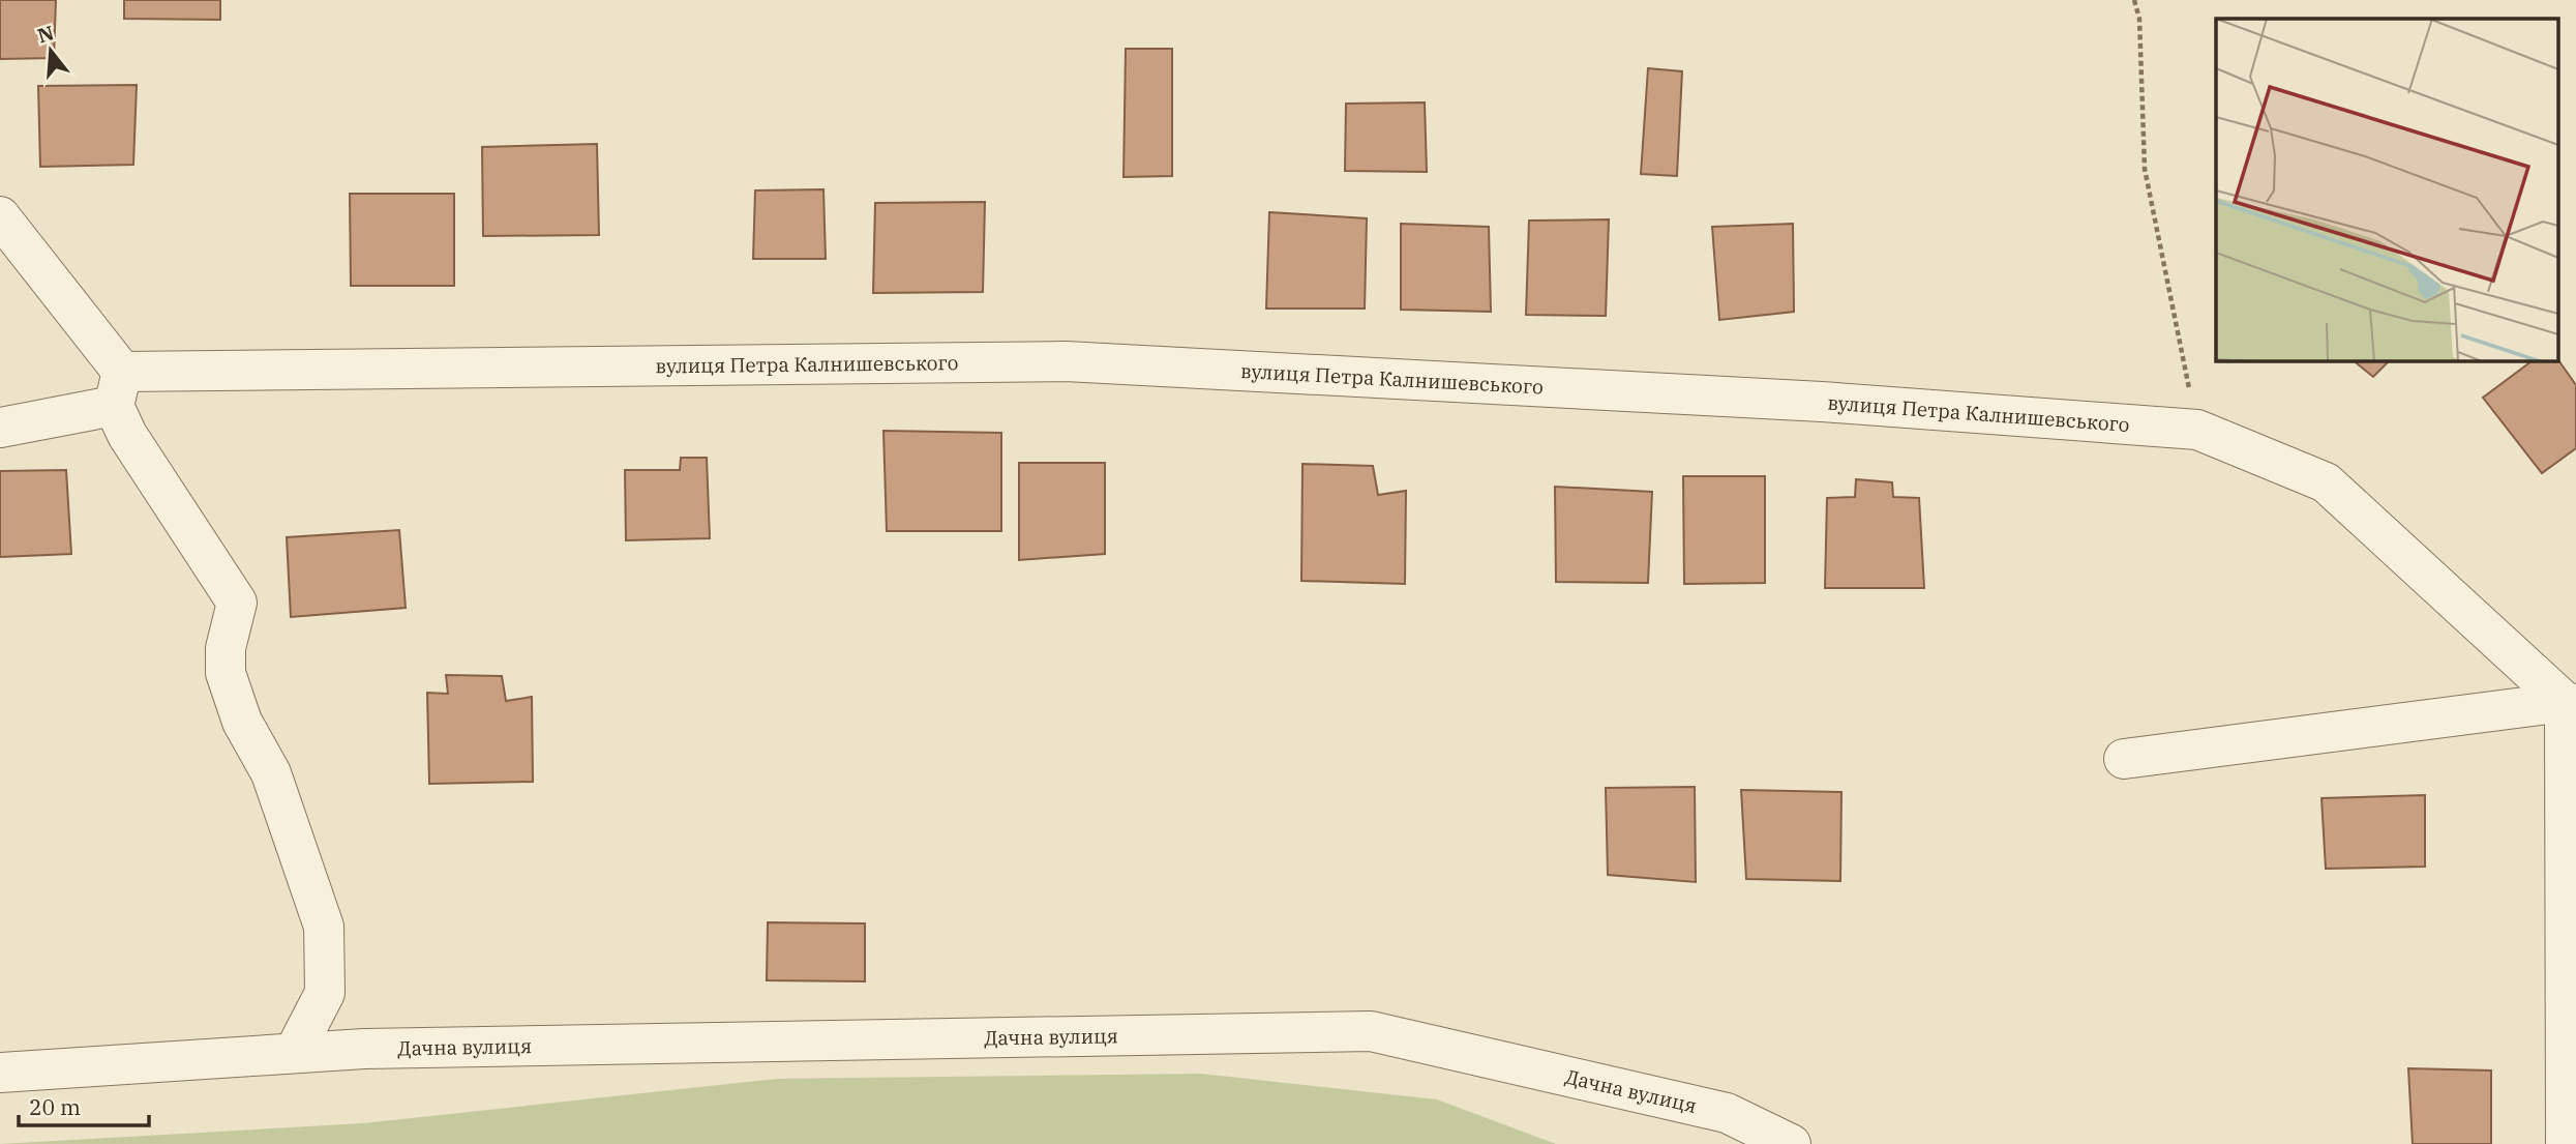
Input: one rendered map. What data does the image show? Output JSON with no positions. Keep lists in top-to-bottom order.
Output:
{
  "streets": {
    "street": ["вулиця Петра Калнишевського", "Дачна вулиця"]
  },
  "scale_bar": "20 m",
  "north": "top"
}
